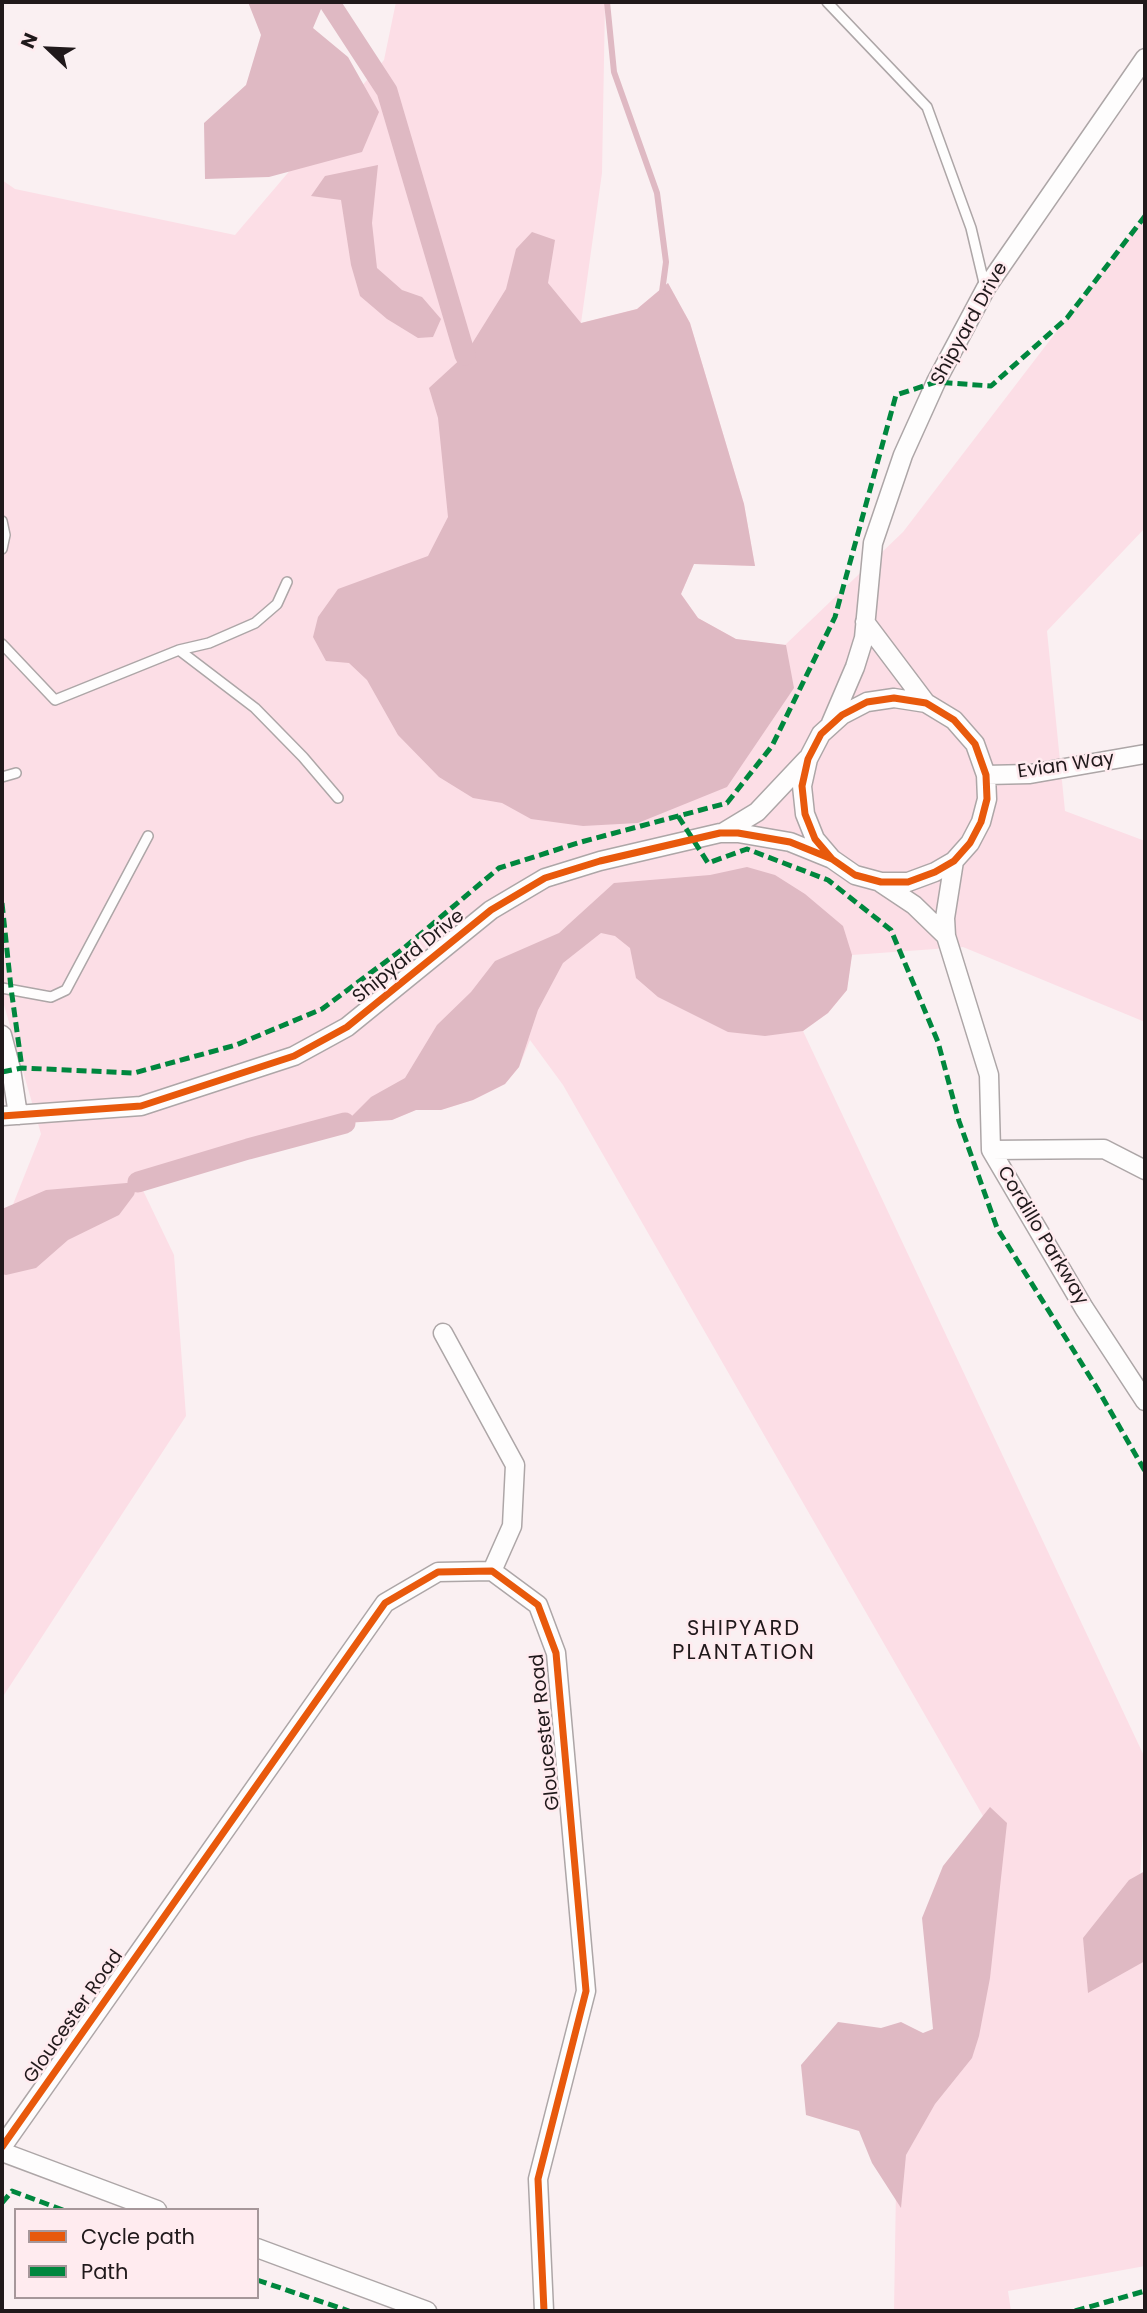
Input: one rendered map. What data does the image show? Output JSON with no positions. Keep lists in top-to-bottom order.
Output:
{
  "streets": {
    "street": [
      "Shipyard Drive",
      "Evian Way",
      "Cordillo Parkway",
      "Gloucester Road"
    ]
  },
  "crossings": [
    ["Shipyard Drive", "Evian Way"],
    ["Shipyard Drive", "Cordillo Parkway"],
    ["Evian Way", "Cordillo Parkway"]
  ],
  "districts": ["SHIPYARD PLANTATION"],
  "legend": ["Cycle path", "Path"],
  "north": "top left"
}
